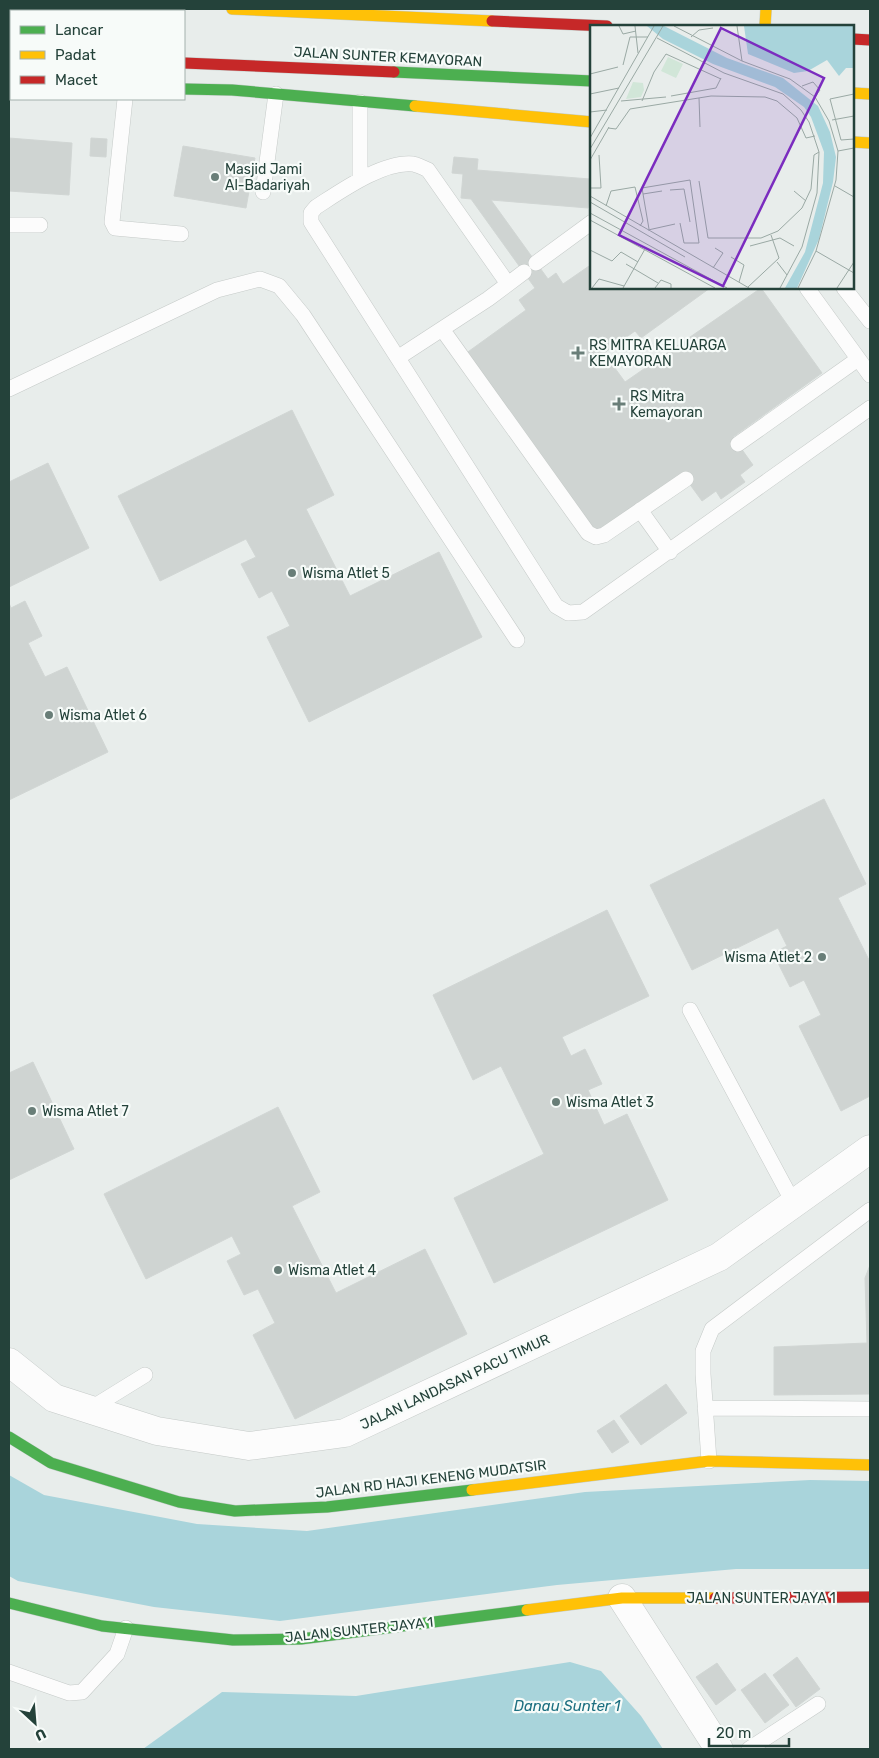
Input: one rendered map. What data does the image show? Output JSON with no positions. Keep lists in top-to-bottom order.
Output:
{
  "streets": {
    "street": [
      "JALAN SUNTER KEMAYORAN",
      "JALAN LANDASAN PACU TIMUR",
      "JALAN RD HAJI KENENG MUDATSIR",
      "JALAN SUNTER JAYA 1"
    ]
  },
  "water": ["Danau Sunter 1"],
  "places": {
    "other": [
      "Masjid Jami Al-Badariyah",
      "Wisma Atlet 5",
      "Wisma Atlet 6",
      "Wisma Atlet 2",
      "Wisma Atlet 3",
      "Wisma Atlet 7",
      "Wisma Atlet 4"
    ],
    "health": ["RS MITRA KELUARGA KEMAYORAN", "RS Mitra Kemayoran"]
  },
  "legend": ["Lancar", "Padat", "Macet"],
  "scale_bar": "20 m",
  "north": "bottom right"
}
